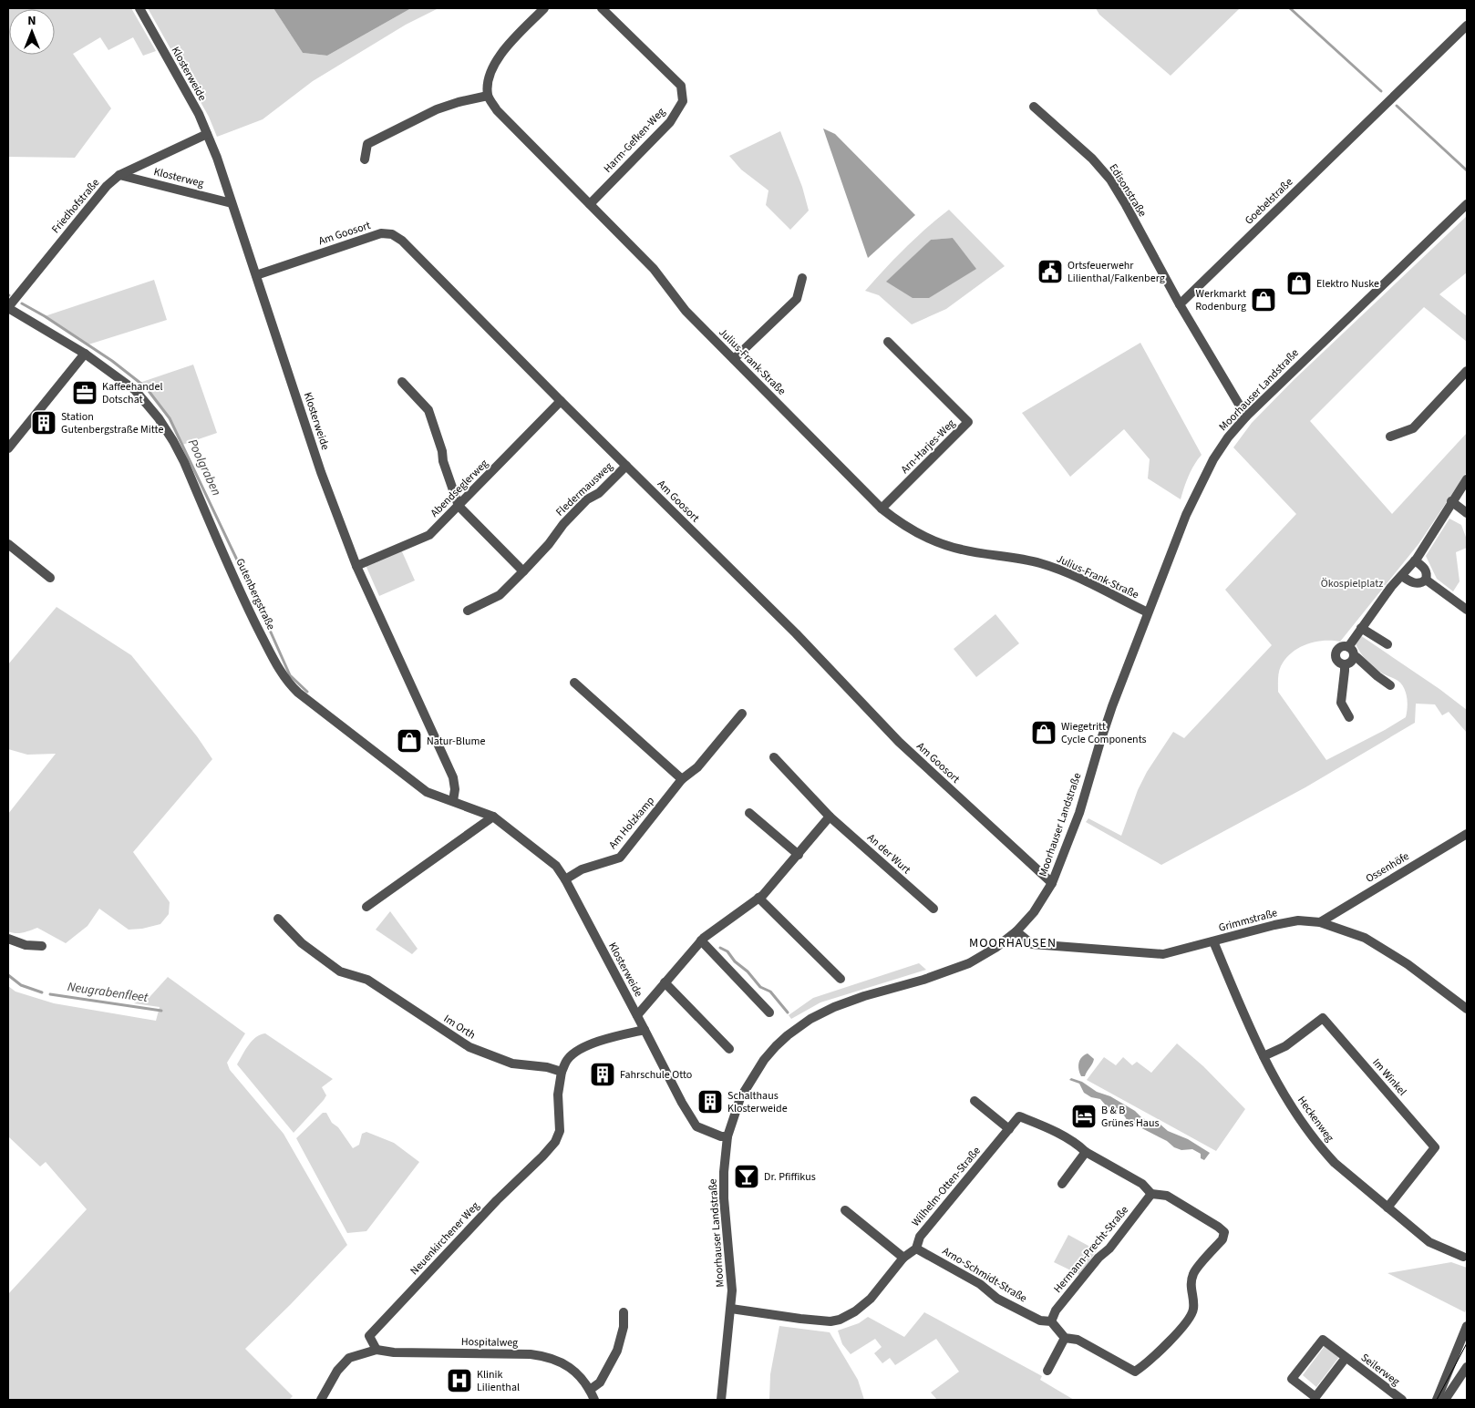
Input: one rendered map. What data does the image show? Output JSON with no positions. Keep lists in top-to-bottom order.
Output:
{
  "streets": {
    "street": [
      "Klosterweide",
      "Harm-Gefken-Weg",
      "Klosterweg",
      "Edisonstraße",
      "Goebelstraße",
      "Friedhofstraße",
      "Am Goosort",
      "Julius-Frank-Straße",
      "Moorhauser Landstraße",
      "Arn-Harjes-Weg",
      "Abendseglerweg",
      "Fledermausweg",
      "Gutenbergstraße",
      "Am Holzkamp",
      "An der Wurt",
      "Ossenhöfe",
      "Grimmstraße",
      "Im Orth",
      "Im Winkel",
      "Heckenweg",
      "Wilhelm-Otten-Straße",
      "Neuenkirchener Weg",
      "Hermann-Precht-Straße",
      "Arno-Schmidt-Straße",
      "Hospitalweg",
      "Seilerweg"
    ]
  },
  "crossings": [
    ["Klosterweide", "Klosterweg"],
    ["Klosterweide", "Friedhofstraße"],
    ["Klosterweide", "Am Goosort"],
    ["Klosterweide", "Moorhauser Landstraße"],
    ["Klosterweide", "Abendseglerweg"],
    ["Klosterweide", "Gutenbergstraße"],
    ["Klosterweide", "Am Holzkamp"],
    ["Harm-Gefken-Weg", "Julius-Frank-Straße"],
    ["Klosterweg", "Friedhofstraße"],
    ["Edisonstraße", "Goebelstraße"],
    ["Friedhofstraße", "Gutenbergstraße"],
    ["Am Goosort", "Moorhauser Landstraße"],
    ["Am Goosort", "Abendseglerweg"],
    ["Am Goosort", "Fledermausweg"],
    ["Julius-Frank-Straße", "Moorhauser Landstraße"],
    ["Julius-Frank-Straße", "Arn-Harjes-Weg"],
    ["Moorhauser Landstraße", "Grimmstraße"],
    ["Moorhauser Landstraße", "Wilhelm-Otten-Straße"],
    ["Ossenhöfe", "Grimmstraße"],
    ["Grimmstraße", "Heckenweg"],
    ["Im Orth", "Neuenkirchener Weg"],
    ["Im Winkel", "Heckenweg"],
    ["Wilhelm-Otten-Straße", "Hermann-Precht-Straße"],
    ["Wilhelm-Otten-Straße", "Arno-Schmidt-Straße"],
    ["Neuenkirchener Weg", "Hospitalweg"],
    ["Hermann-Precht-Straße", "Arno-Schmidt-Straße"]
  ],
  "districts": ["MOORHAUSEN"],
  "water": ["Poolgraben", "Neugrabenfleet"],
  "parks": ["Ökospielplatz"],
  "places": {
    "public building": ["Ortsfeuerwehr Lilienthal/Falkenberg"],
    "shop": [
      "Elektro Nuske",
      "Werkmarkt Rodenburg",
      "Wiegetritt Cycle Components",
      "Natur-Blume"
    ],
    "office": ["Kaffeehandel Dotschat"],
    "building": ["Station Gutenbergstraße Mitte", "Fahrschule Otto", "Schalthaus Klosterweide"],
    "hotel": ["B & B Grünes Haus"],
    "bar": ["Dr. Pfiffikus"],
    "hospital": ["Klinik Lilienthal"]
  },
  "north": "top"
}
